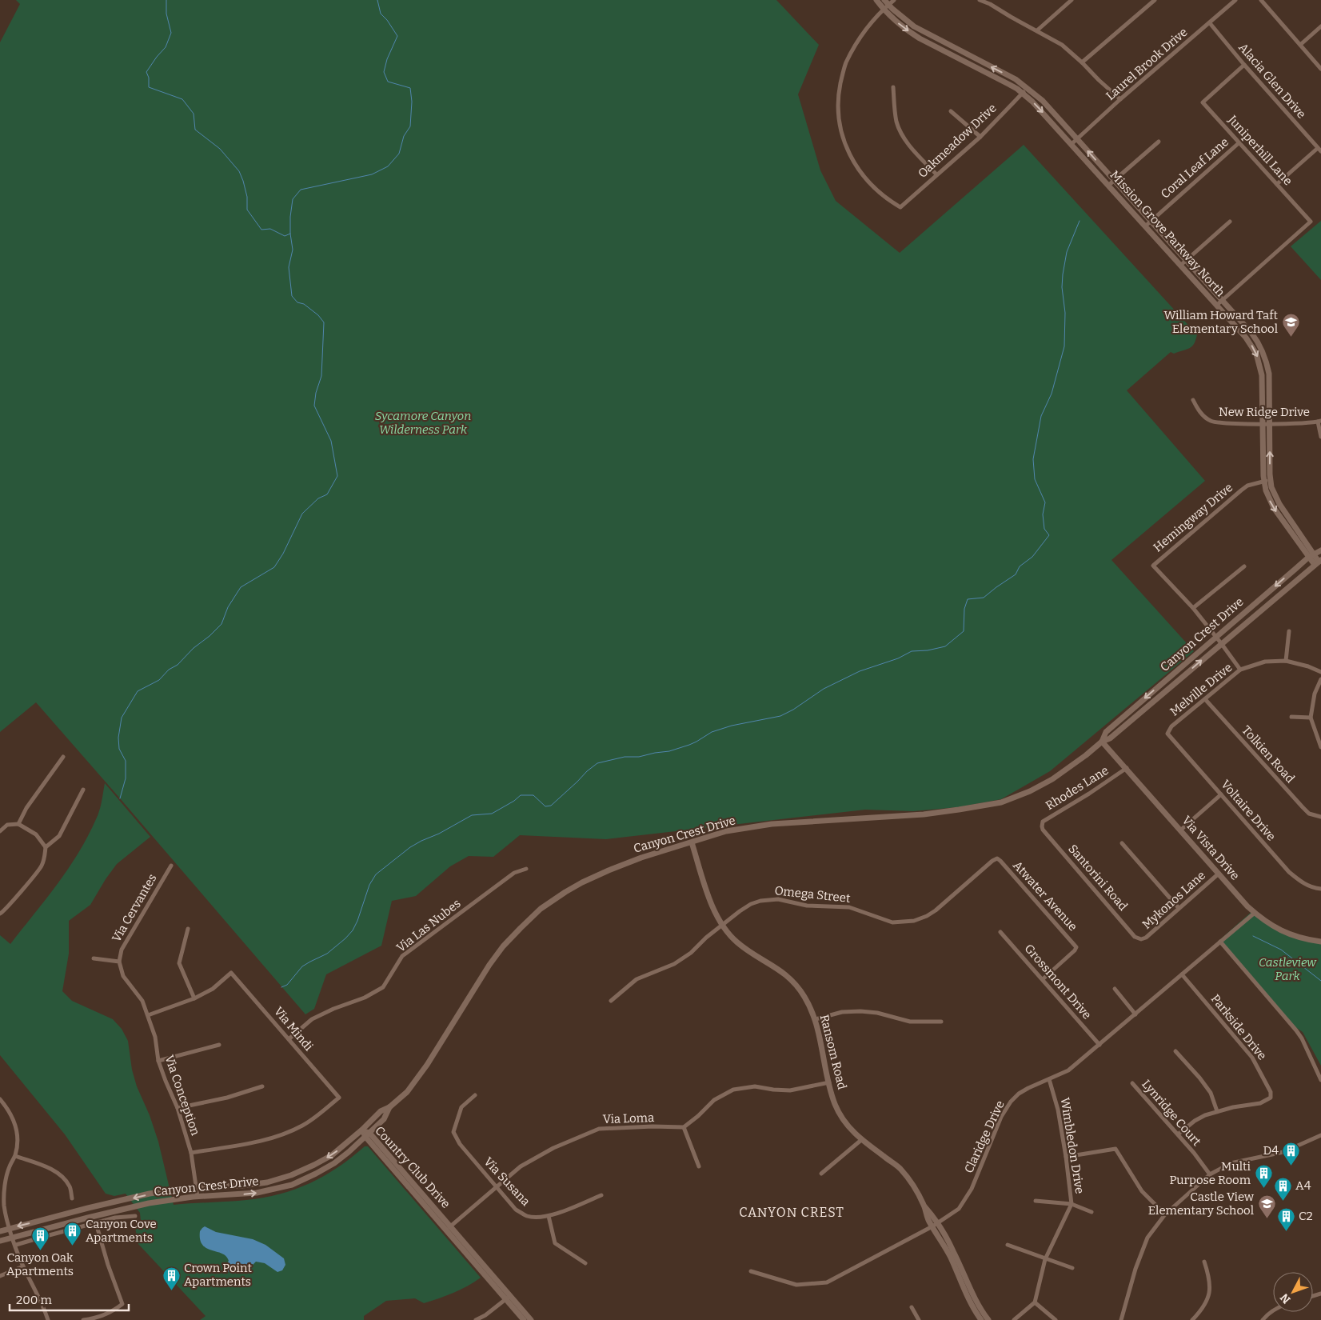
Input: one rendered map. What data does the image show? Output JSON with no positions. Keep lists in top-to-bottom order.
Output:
{
  "streets": {
    "street": [
      "Laurel Brook Drive",
      "Alacia Glen Drive",
      "Oakmeadow Drive",
      "Juniperhill Lane",
      "Coral Leaf Lane",
      "Mission Grove Parkway North",
      "New Ridge Drive",
      "Hemingway Drive",
      "Canyon Crest Drive",
      "Melville Drive",
      "Tolkien Road",
      "Rhodes Lane",
      "Voltaire Drive",
      "Via Vista Drive",
      "Santorini Road",
      "Omega Street",
      "Atwater Avenue",
      "Mykonos Lane",
      "Via Cervantes",
      "Via Las Nubes",
      "Grossmont Drive",
      "Parkside Drive",
      "Via Mindi",
      "Ransom Road",
      "Via Conception",
      "Lynridge Court",
      "Via Loma",
      "Claridge Drive",
      "Wimbledon Drive",
      "Country Club Drive",
      "Via Susana"
    ]
  },
  "crossings": [
    ["Laurel Brook Drive", "Alacia Glen Drive"],
    ["Laurel Brook Drive", "Mission Grove Parkway North"],
    ["Alacia Glen Drive", "Juniperhill Lane"],
    ["Oakmeadow Drive", "Mission Grove Parkway North"],
    ["Juniperhill Lane", "Coral Leaf Lane"],
    ["Juniperhill Lane", "Mission Grove Parkway North"],
    ["Coral Leaf Lane", "Mission Grove Parkway North"],
    ["Mission Grove Parkway North", "New Ridge Drive"],
    ["Mission Grove Parkway North", "Hemingway Drive"],
    ["Mission Grove Parkway North", "Canyon Crest Drive"],
    ["Canyon Crest Drive", "Via Vista Drive"],
    ["Canyon Crest Drive", "Ransom Road"],
    ["Canyon Crest Drive", "Via Conception"],
    ["Canyon Crest Drive", "Country Club Drive"],
    ["Melville Drive", "Tolkien Road"],
    ["Melville Drive", "Voltaire Drive"],
    ["Rhodes Lane", "Via Vista Drive"],
    ["Rhodes Lane", "Santorini Road"],
    ["Via Vista Drive", "Mykonos Lane"],
    ["Via Vista Drive", "Claridge Drive"],
    ["Santorini Road", "Mykonos Lane"],
    ["Omega Street", "Atwater Avenue"],
    ["Omega Street", "Ransom Road"],
    ["Atwater Avenue", "Grossmont Drive"],
    ["Via Cervantes", "Via Conception"],
    ["Via Las Nubes", "Via Mindi"],
    ["Grossmont Drive", "Claridge Drive"],
    ["Parkside Drive", "Claridge Drive"],
    ["Via Mindi", "Via Conception"],
    ["Ransom Road", "Claridge Drive"],
    ["Via Loma", "Country Club Drive"],
    ["Via Loma", "Via Susana"],
    ["Claridge Drive", "Wimbledon Drive"]
  ],
  "districts": ["CANYON CREST"],
  "parks": ["Sycamore Canyon Wilderness Park", "Castleview Park"],
  "places": {
    "school or university": ["William Howard Taft Elementary School", "Castle View Elementary School"],
    "building": [
      "D4",
      "Multi Purpose Room",
      "A4",
      "C2",
      "Canyon Cove Apartments",
      "Canyon Oak Apartments",
      "Crown Point Apartments"
    ]
  },
  "scale_bar": "200 m",
  "north": "bottom left"
}
